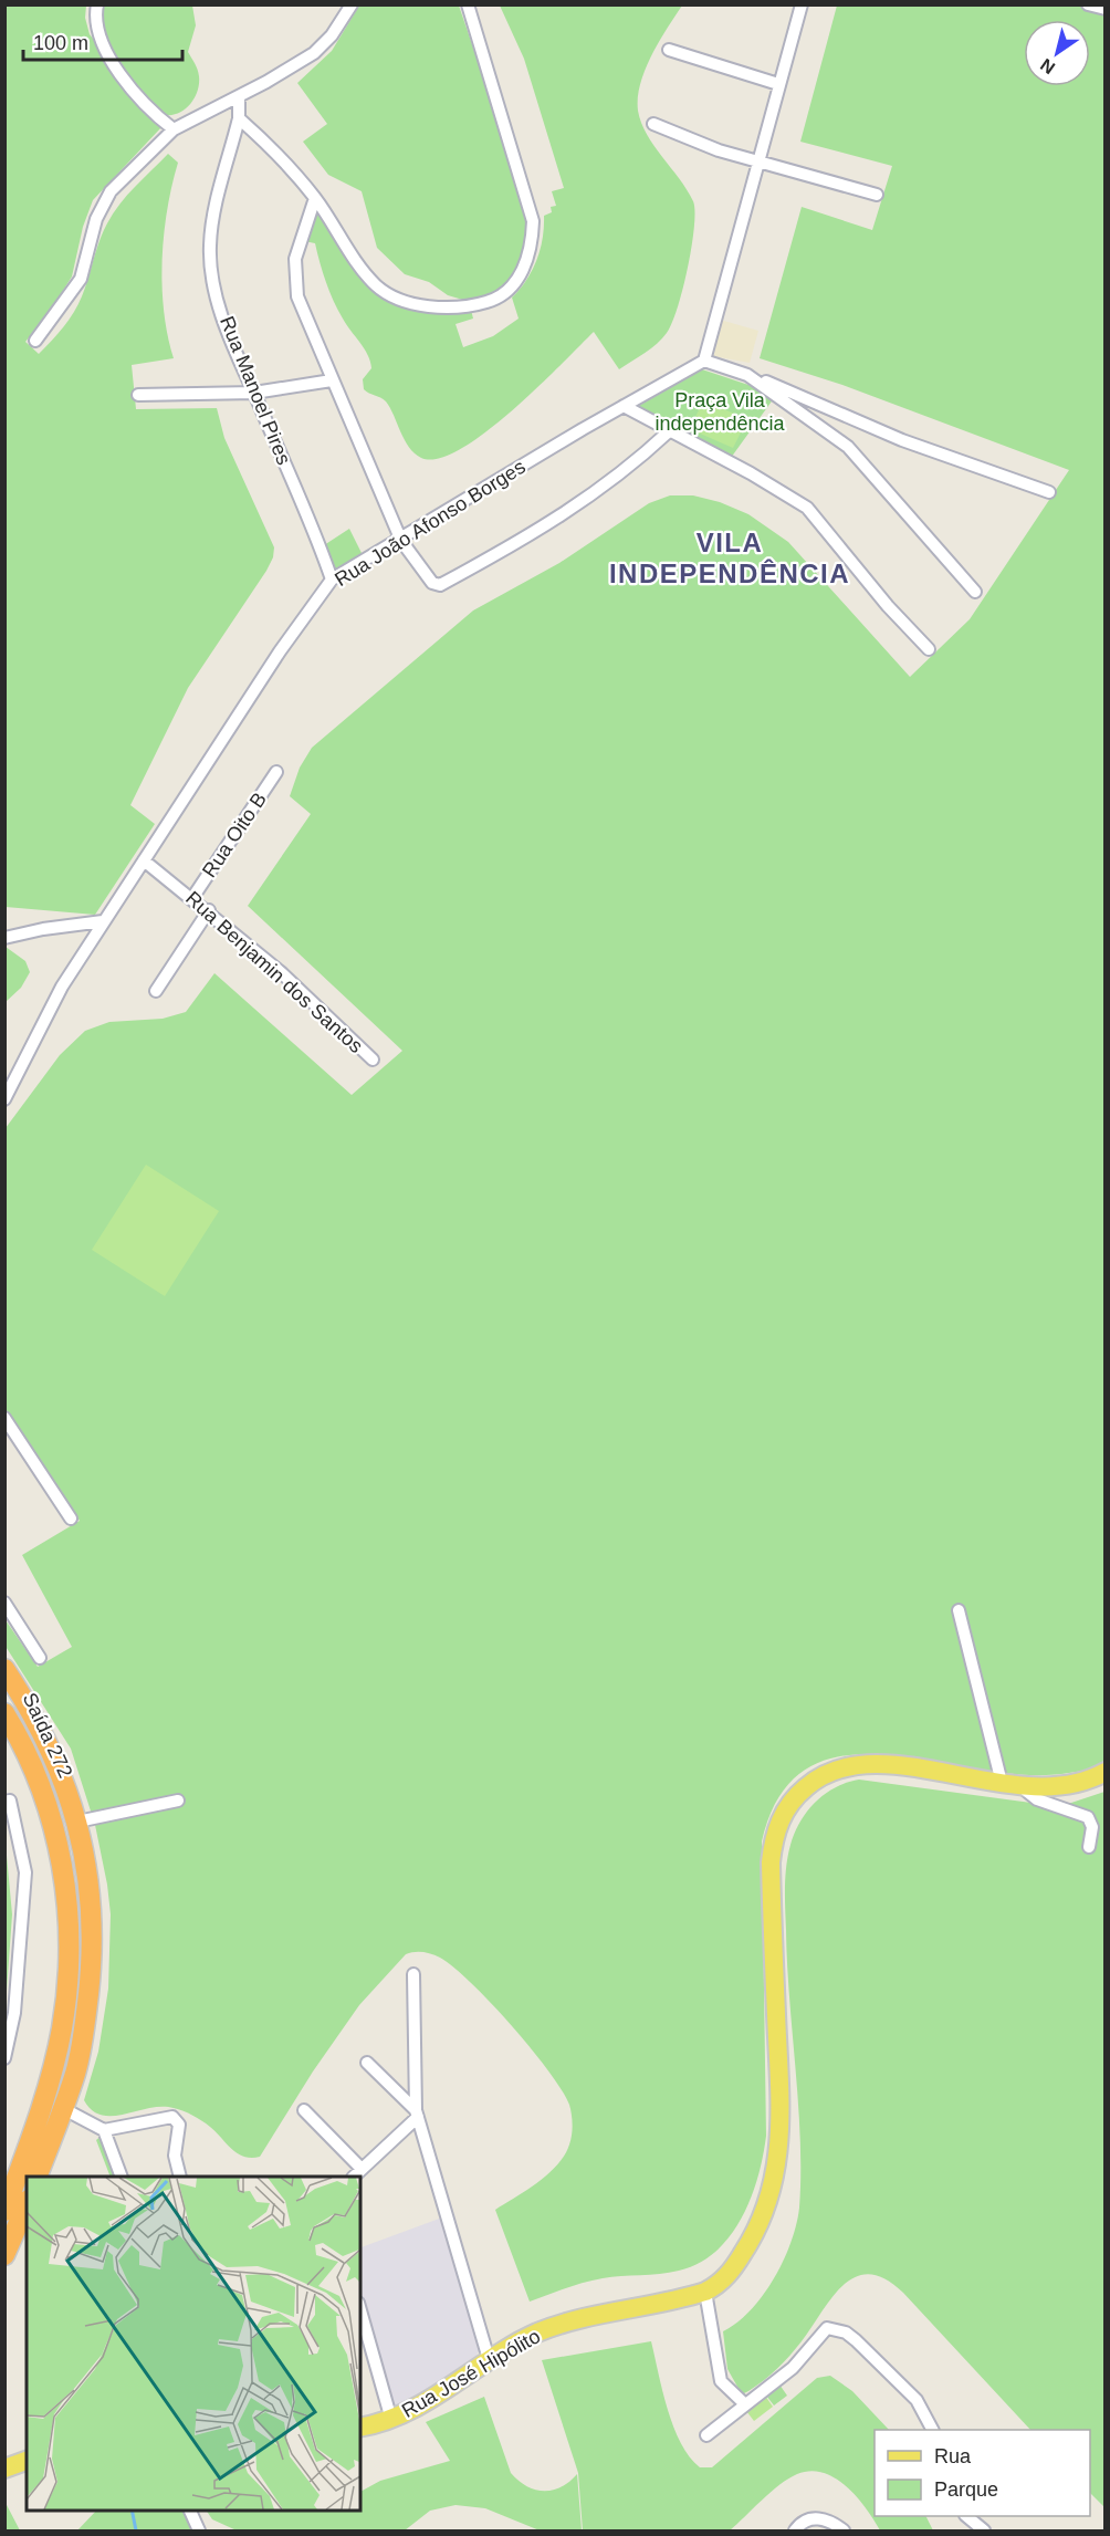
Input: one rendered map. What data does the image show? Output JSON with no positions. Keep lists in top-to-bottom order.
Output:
{
  "streets": {
    "highway": ["Saída 272"],
    "main road": ["Rua José Hipólito"],
    "street": [
      "Rua Manoel Pires",
      "Rua João Afonso Borges",
      "Rua Oito B",
      "Rua Benjamin dos Santos"
    ]
  },
  "crossings": [
    ["Rua Manoel Pires", "Rua João Afonso Borges"],
    ["Rua João Afonso Borges", "Rua Benjamin dos Santos"],
    ["Rua Oito B", "Rua Benjamin dos Santos"]
  ],
  "districts": ["VILA INDEPENDÊNCIA"],
  "parks": ["Praça Vila independência"],
  "legend": ["Rua", "Parque"],
  "scale_bar": "100 m",
  "north": "bottom left"
}
